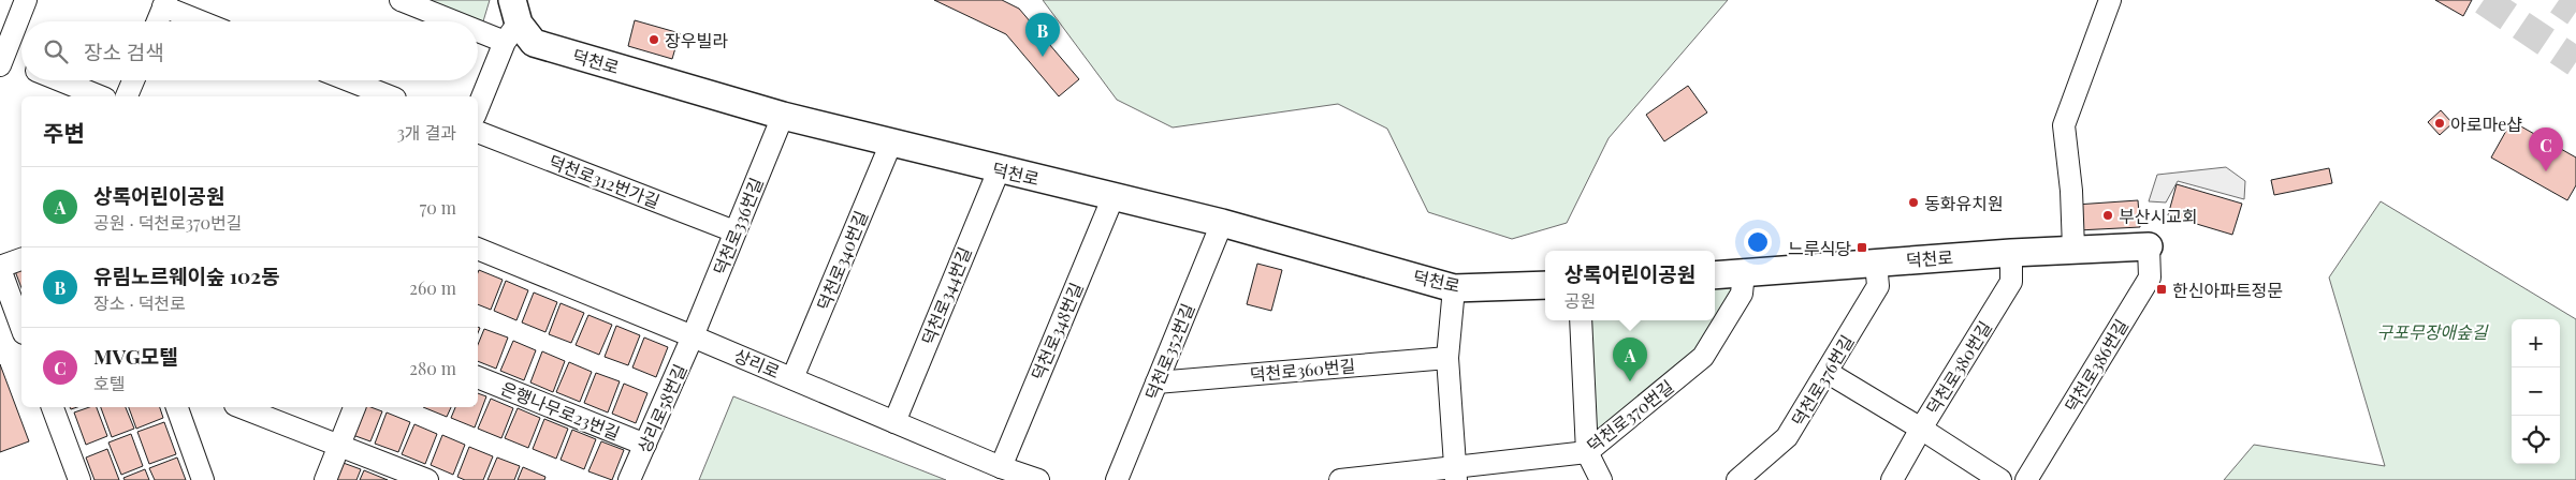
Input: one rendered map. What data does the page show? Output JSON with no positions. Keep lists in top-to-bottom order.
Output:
{
  "streets": {
    "main road": ["덕천로"],
    "street": [
      "덕천로312번가길",
      "덕천로336번길",
      "덕천로340번길",
      "덕천로344번길",
      "덕천로348번길",
      "덕천로352번길",
      "상리로",
      "덕천로386번길",
      "덕천로380번길",
      "덕천로360번길",
      "덕천로376번길",
      "상리로58번길",
      "은행나무로23번길",
      "덕천로370번길"
    ]
  },
  "crossings": [
    ["덕천로", "덕천로336번길"],
    ["덕천로", "덕천로340번길"],
    ["덕천로", "덕천로344번길"],
    ["덕천로", "덕천로348번길"],
    ["덕천로", "덕천로352번길"],
    ["덕천로", "덕천로386번길"],
    ["덕천로", "덕천로380번길"],
    ["덕천로", "덕천로376번길"],
    ["덕천로", "덕천로370번길"],
    ["덕천로312번가길", "덕천로336번길"],
    ["덕천로336번길", "상리로"],
    ["덕천로336번길", "상리로58번길"],
    ["덕천로340번길", "상리로"],
    ["덕천로344번길", "상리로"],
    ["덕천로348번길", "상리로"],
    ["덕천로352번길", "덕천로360번길"],
    ["상리로", "상리로58번길"],
    ["상리로58번길", "은행나무로23번길"]
  ],
  "parks": ["구포무장애숲길"],
  "places": {
    "other": [
      "장우빌라",
      "아로마e샵",
      "동화유치원",
      "부산시교회"
    ],
    "transit": ["느루식당", "한신아파트정문"]
  },
  "page": {
    "pins": ["B", "C", "A"],
    "search": "장소 검색",
    "heading": ["주변", "3개 결과"],
    "list": [
      {
        "mark": "A",
        "name": "상록어린이공원",
        "note": "공원 · 덕천로370번길",
        "value": "70 m"
      },
      {
        "mark": "B",
        "name": "유림노르웨이숲 102동",
        "note": "장소 · 덕천로",
        "value": "260 m"
      },
      {
        "mark": "C",
        "name": "MVG모텔",
        "note": "호텔",
        "value": "280 m"
      }
    ],
    "popup": ["상록어린이공원", "공원"],
    "map_buttons": ["+", "−"]
  }
}
